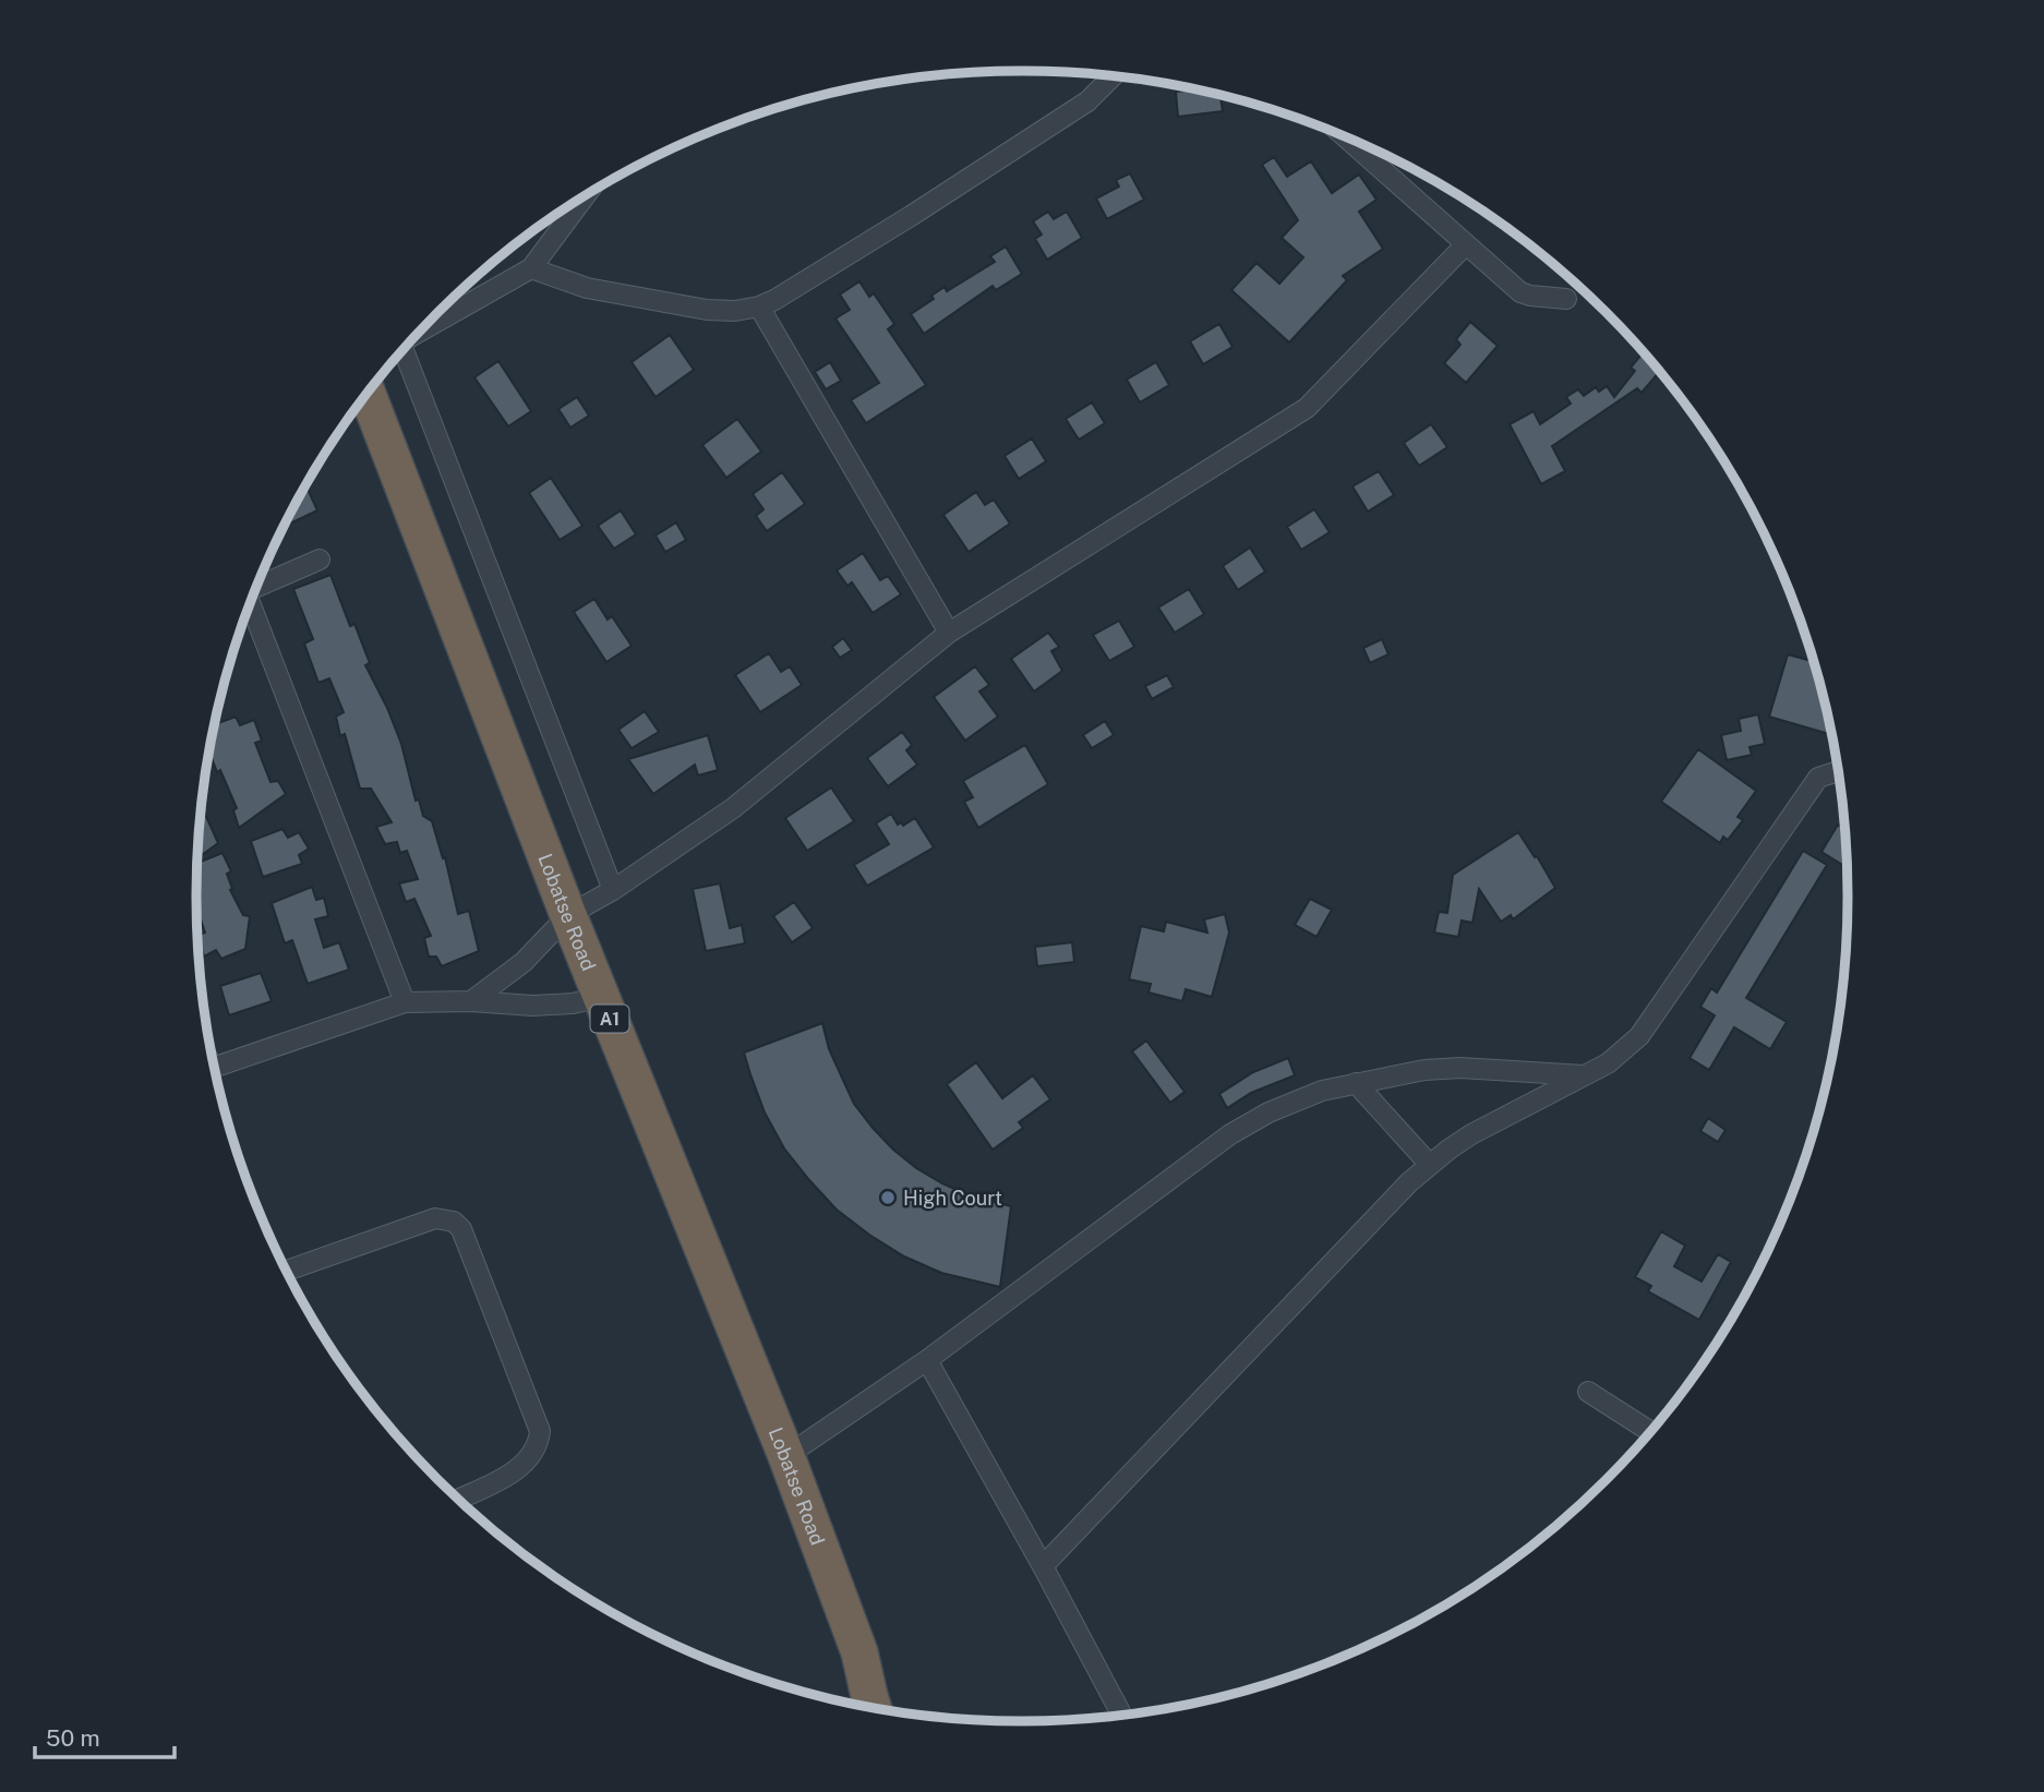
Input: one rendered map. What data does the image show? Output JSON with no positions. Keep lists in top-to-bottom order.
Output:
{
  "streets": {
    "highway": ["Lobatse Road", "A1"]
  },
  "places": ["High Court"],
  "scale_bar": "50 m"
}
